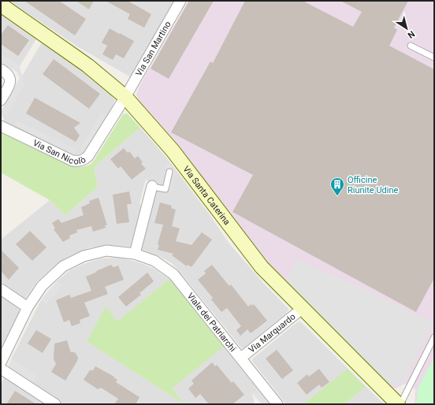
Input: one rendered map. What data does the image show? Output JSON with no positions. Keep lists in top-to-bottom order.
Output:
{
  "streets": {
    "street": [
      "Via San Martino",
      "Via San Nicolò",
      "Via Santa Caterina",
      "Viale dei Patriarchi",
      "Via Marquardo"
    ]
  },
  "crossings": [
    ["Via San Martino", "Via San Nicolò"],
    ["Via San Martino", "Via Santa Caterina"],
    ["Via San Nicolò", "Via Santa Caterina"],
    ["Via Santa Caterina", "Via Marquardo"],
    ["Viale dei Patriarchi", "Via Marquardo"]
  ],
  "places": {
    "building": ["Officine Riunite Udine"]
  },
  "north": "bottom right"
}
